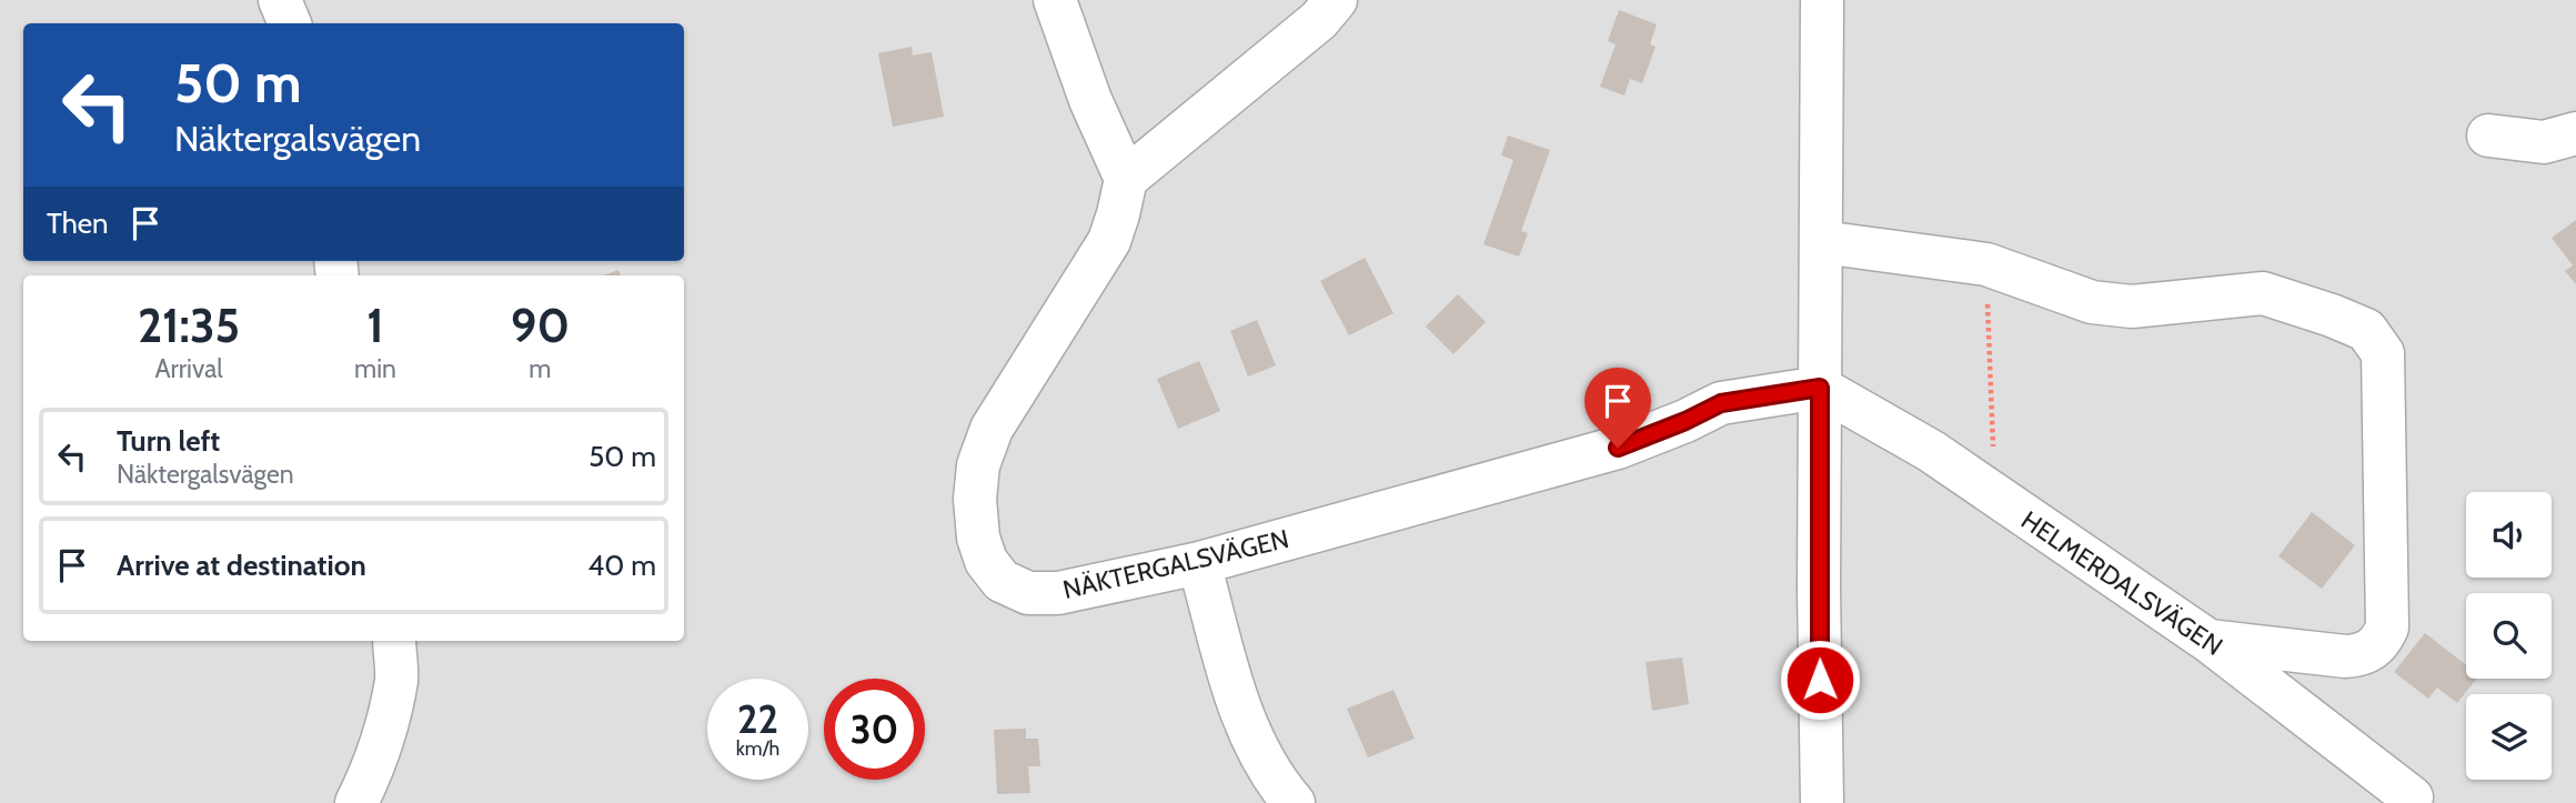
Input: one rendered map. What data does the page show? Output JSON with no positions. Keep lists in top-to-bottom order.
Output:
{
  "streets": {
    "street": ["NÄKTERGALSVÄGEN", "HELMERDALSVÄGEN"]
  },
  "crossings": [
    ["NÄKTERGALSVÄGEN", "HELMERDALSVÄGEN"]
  ],
  "page": {
    "turn": ["50 m", "Näktergalsvägen"],
    "then": "Then",
    "eta": [
      "21:35",
      "Arrival",
      "1",
      "min",
      "90",
      "m"
    ],
    "list": [
      {
        "name": "Turn left",
        "note": "Näktergalsvägen",
        "value": "50 m"
      },
      {
        "name": "Arrive at destination",
        "value": "40 m"
      }
    ],
    "speed": "22 km/h",
    "limit": "30"
  }
}
